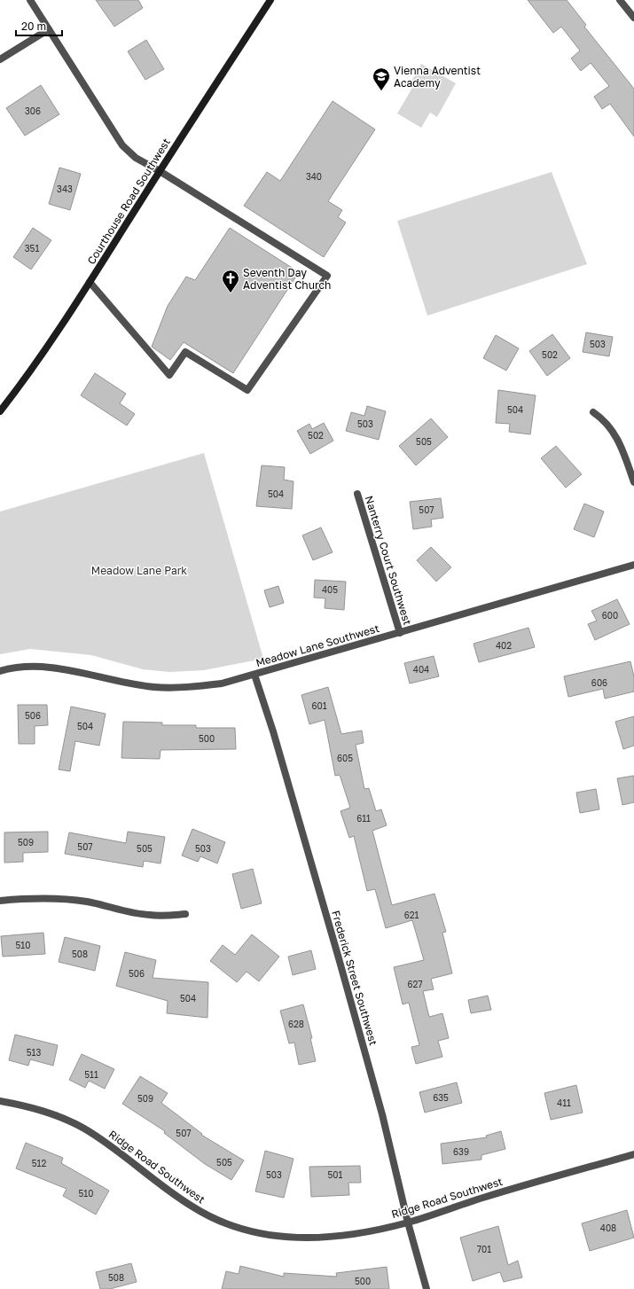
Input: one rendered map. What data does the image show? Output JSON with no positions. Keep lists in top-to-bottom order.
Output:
{
  "streets": {
    "street": [
      "Courthouse Road Southwest",
      "Nanterry Court Southwest",
      "Meadow Lane Southwest",
      "Frederick Street Southwest",
      "Ridge Road Southwest"
    ]
  },
  "crossings": [
    ["Nanterry Court Southwest", "Meadow Lane Southwest"],
    ["Meadow Lane Southwest", "Frederick Street Southwest"],
    ["Frederick Street Southwest", "Ridge Road Southwest"]
  ],
  "parks": ["Meadow Lane Park"],
  "places": {
    "school or university": ["Vienna Adventist Academy"],
    "church": ["Seventh Day Adventist Church"]
  },
  "house_numbers": [
    "306",
    "340",
    "343",
    "351",
    "503",
    "502",
    "504",
    "503",
    "502",
    "505",
    "504",
    "507",
    "405",
    "600",
    "402",
    "404",
    "606",
    "601",
    "506",
    "504",
    "500",
    "605",
    "611",
    "509",
    "507",
    "505",
    "503",
    "621",
    "510",
    "508",
    "506",
    "627",
    "504",
    "628",
    "513",
    "511",
    "635",
    "509",
    "411",
    "507",
    "639",
    "505",
    "512",
    "503",
    "501",
    "510",
    "408",
    "701",
    "508",
    "500"
  ],
  "scale_bar": "20 m"
}
